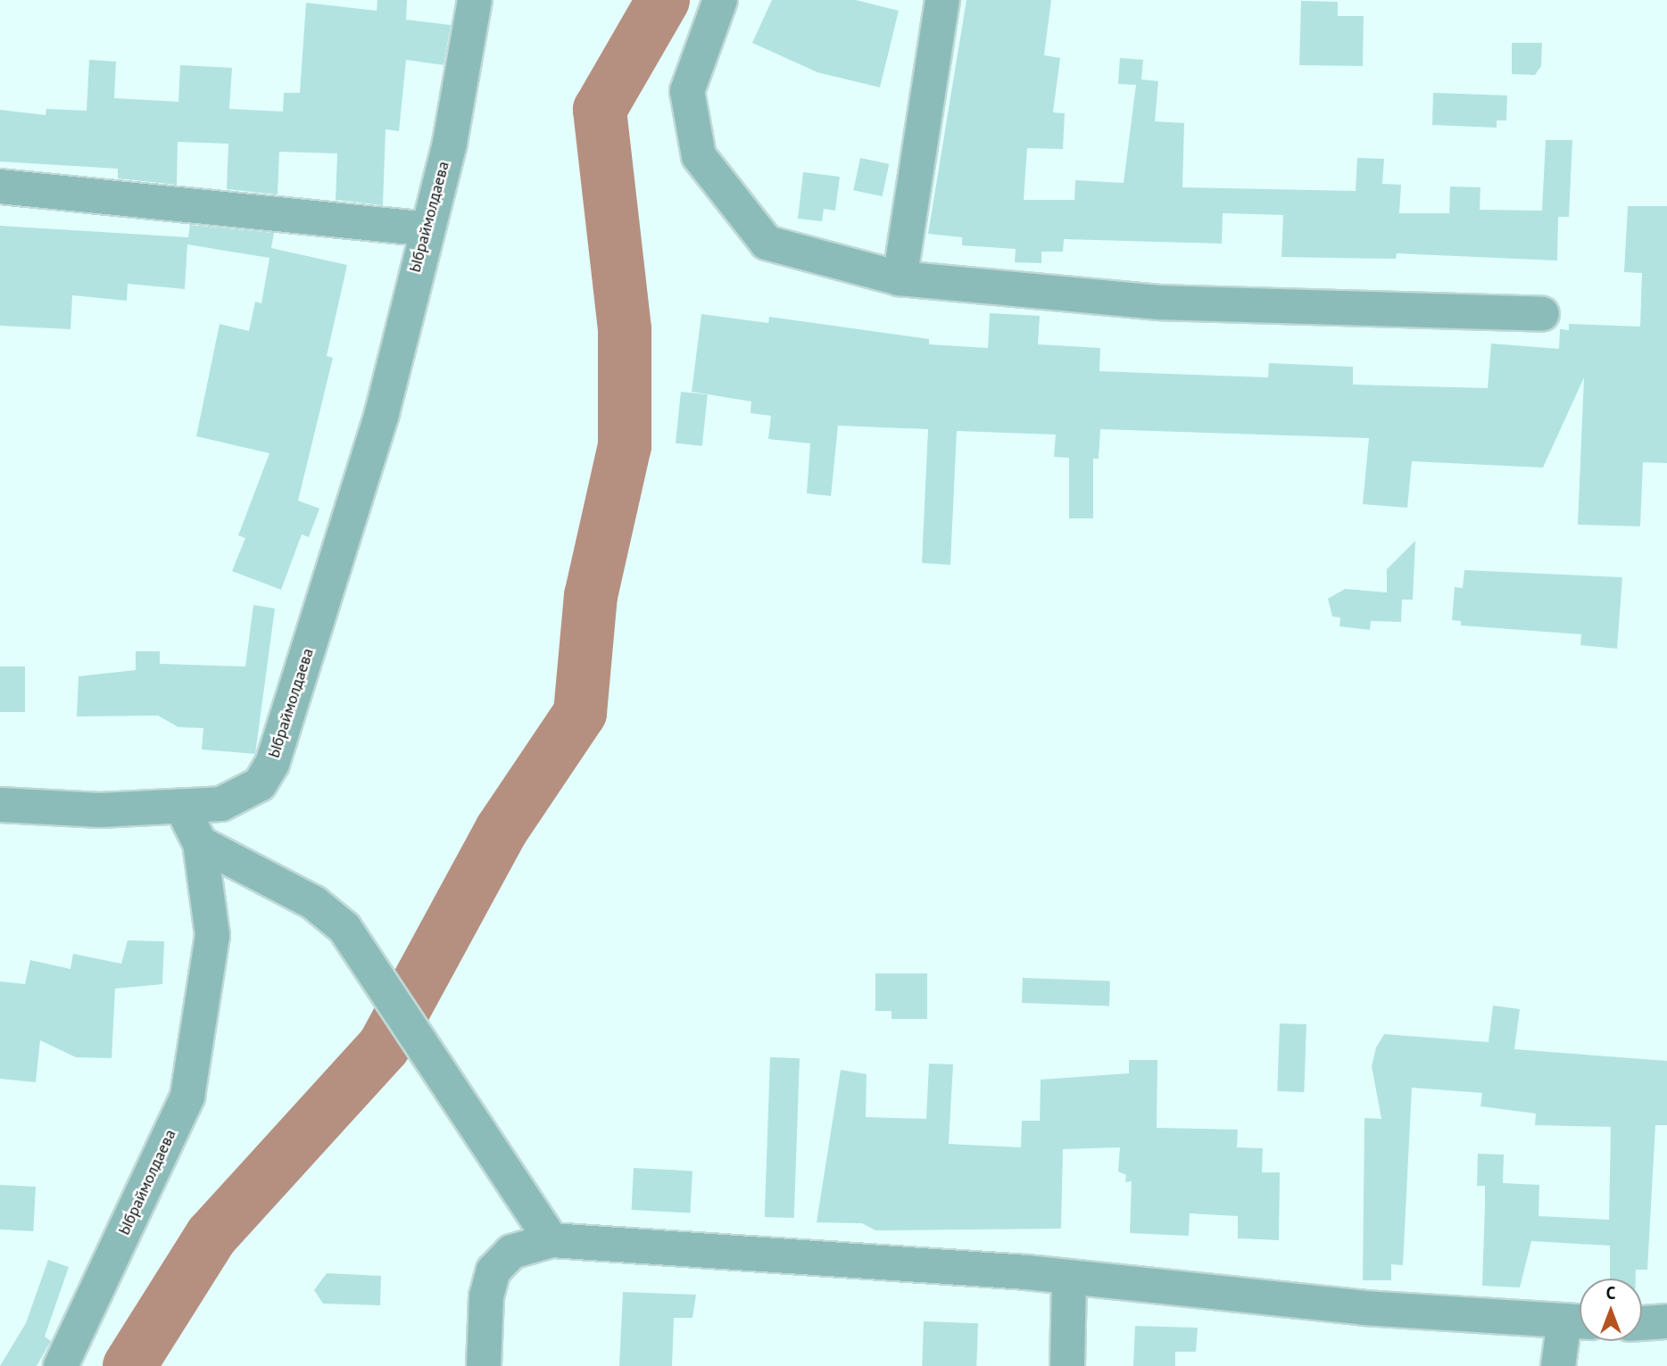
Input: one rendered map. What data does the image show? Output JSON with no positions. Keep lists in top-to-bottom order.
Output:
{
  "streets": {
    "street": ["Ыбраймолдаева"]
  },
  "north": "top"
}
